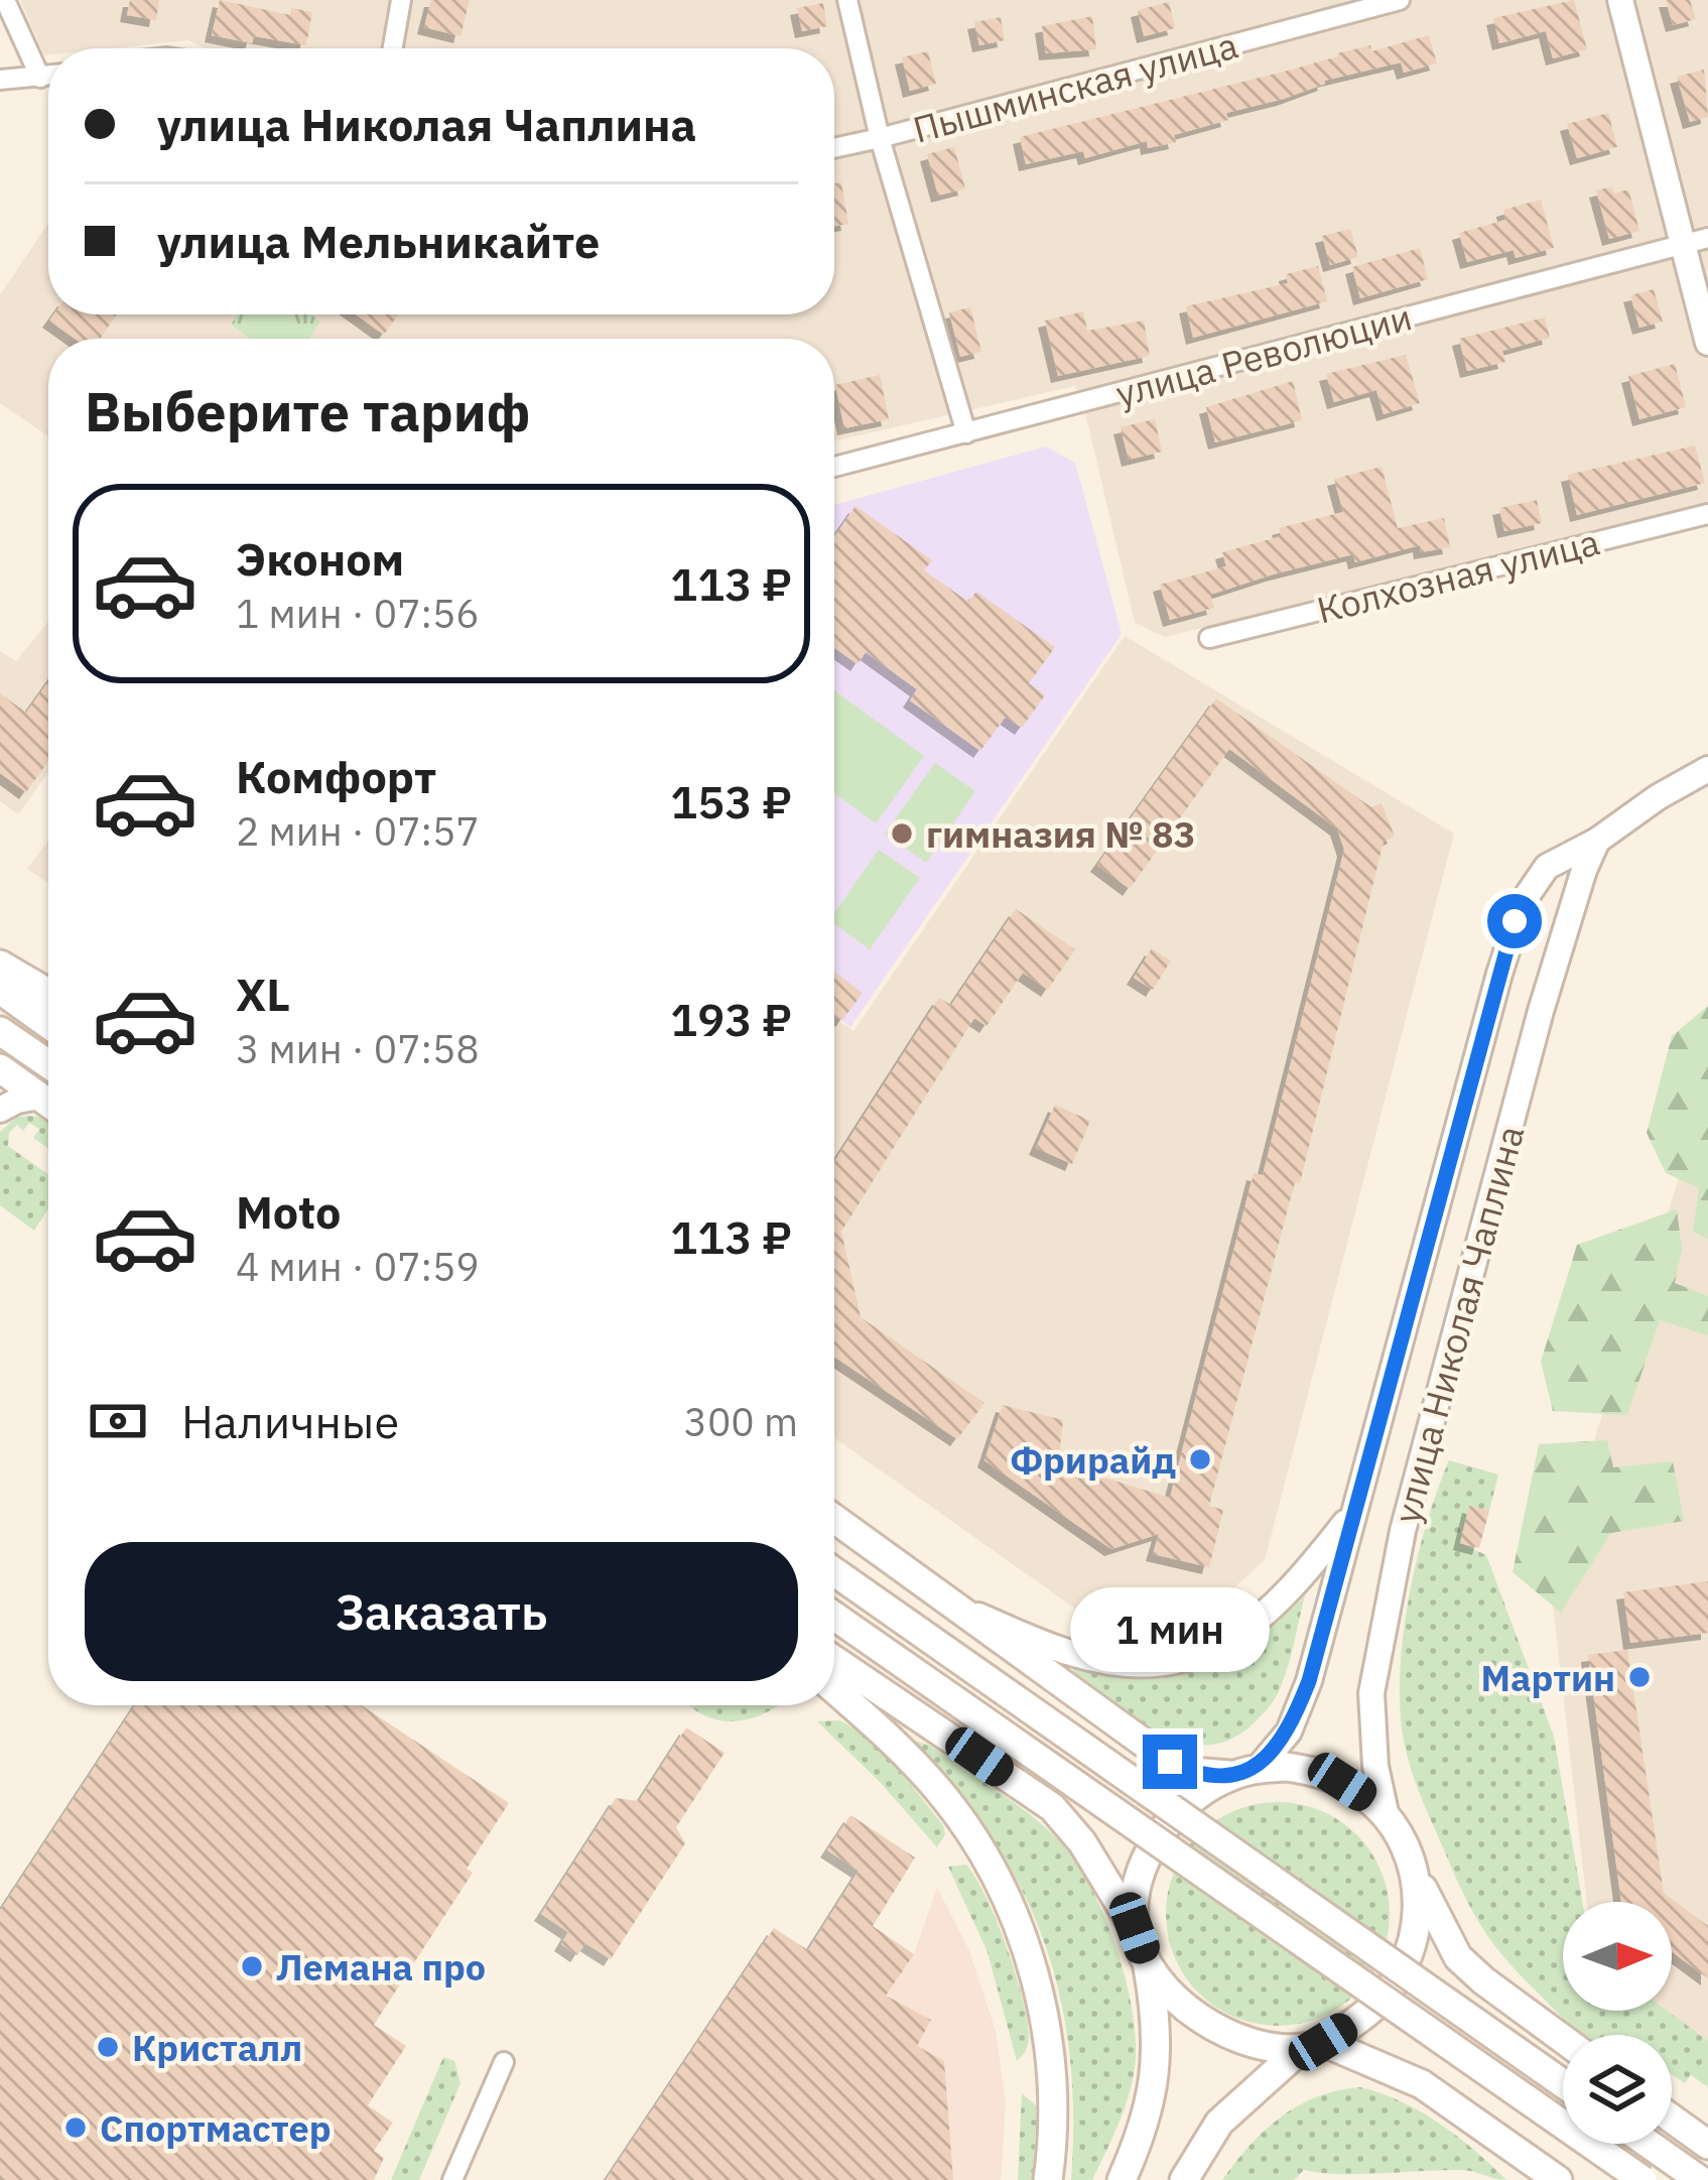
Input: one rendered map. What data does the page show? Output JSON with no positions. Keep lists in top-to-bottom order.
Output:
{
  "streets": {
    "street": [
      "Пышминская улица",
      "улица Революции",
      "Колхозная улица",
      "улица Николая Чаплина"
    ]
  },
  "places": [
    "гимназия № 83",
    "Фрирайд",
    "Мартин",
    "Лемана про",
    "Кристалл",
    "Спортмастер"
  ],
  "north": "right",
  "page": {
    "banner": ["улица Николая Чаплина", "улица Мельникайте"],
    "heading": "Выберите тариф",
    "list": [
      {
        "name": "Эконом",
        "note": "1 мин · 07:56",
        "value": "113 ₽"
      },
      {
        "name": "Комфорт",
        "note": "2 мин · 07:57",
        "value": "153 ₽"
      },
      {
        "name": "XL",
        "note": "3 мин · 07:58",
        "value": "193 ₽"
      },
      {
        "name": "Moto",
        "note": "4 мин · 07:59",
        "value": "113 ₽"
      }
    ],
    "pay": ["Наличные", "300 m"],
    "buttons": "Заказать",
    "bubble": "1 мин"
  }
}
